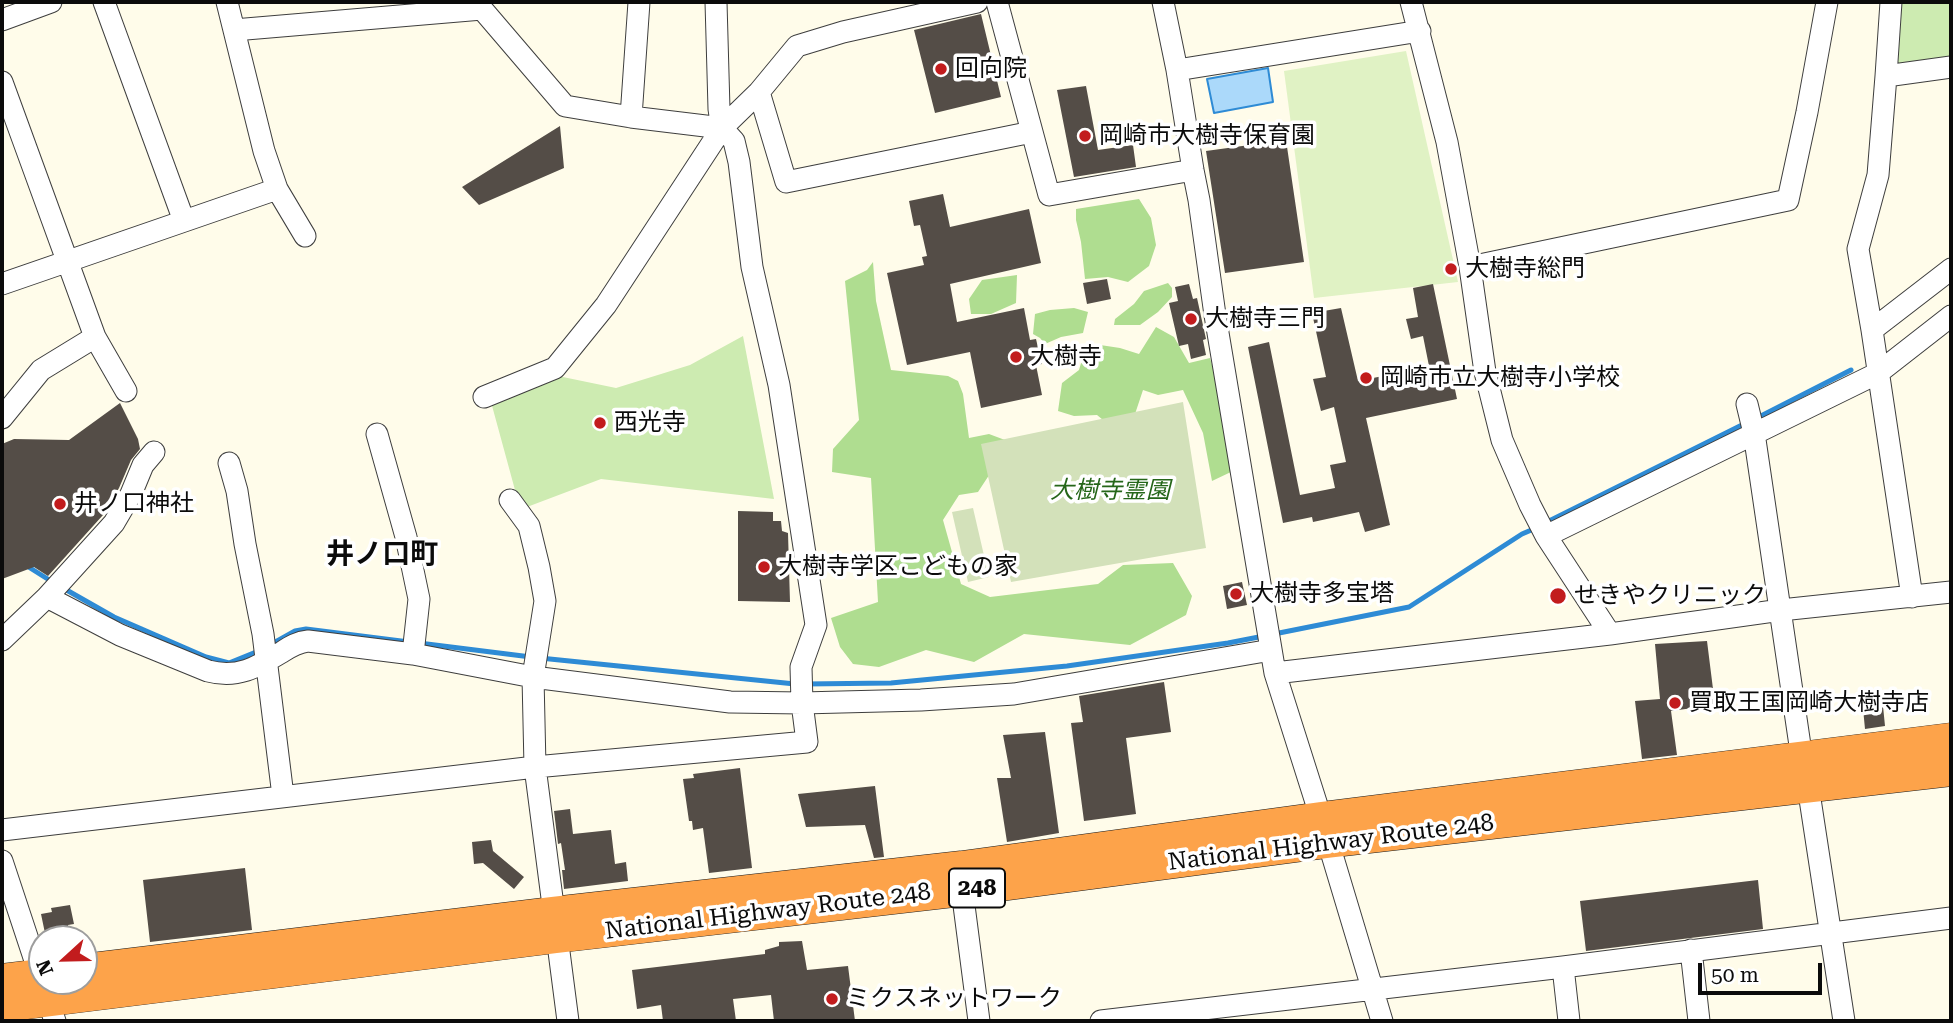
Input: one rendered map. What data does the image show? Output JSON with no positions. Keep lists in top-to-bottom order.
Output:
{
  "streets": {
    "highway": ["National Highway Route 248", "248"]
  },
  "districts": ["井ノ口町"],
  "parks": ["大樹寺霊園"],
  "places": [
    "回向院",
    "岡崎市大樹寺保育園",
    "大樹寺総門",
    "大樹寺三門",
    "大樹寺",
    "岡崎市立大樹寺小学校",
    "西光寺",
    "井ノ口神社",
    "大樹寺学区こどもの家",
    "大樹寺多宝塔",
    "せきやクリニック",
    "買取王国岡崎大樹寺店",
    "ミクスネットワーク"
  ],
  "scale_bar": "50 m",
  "north": "left"
}
